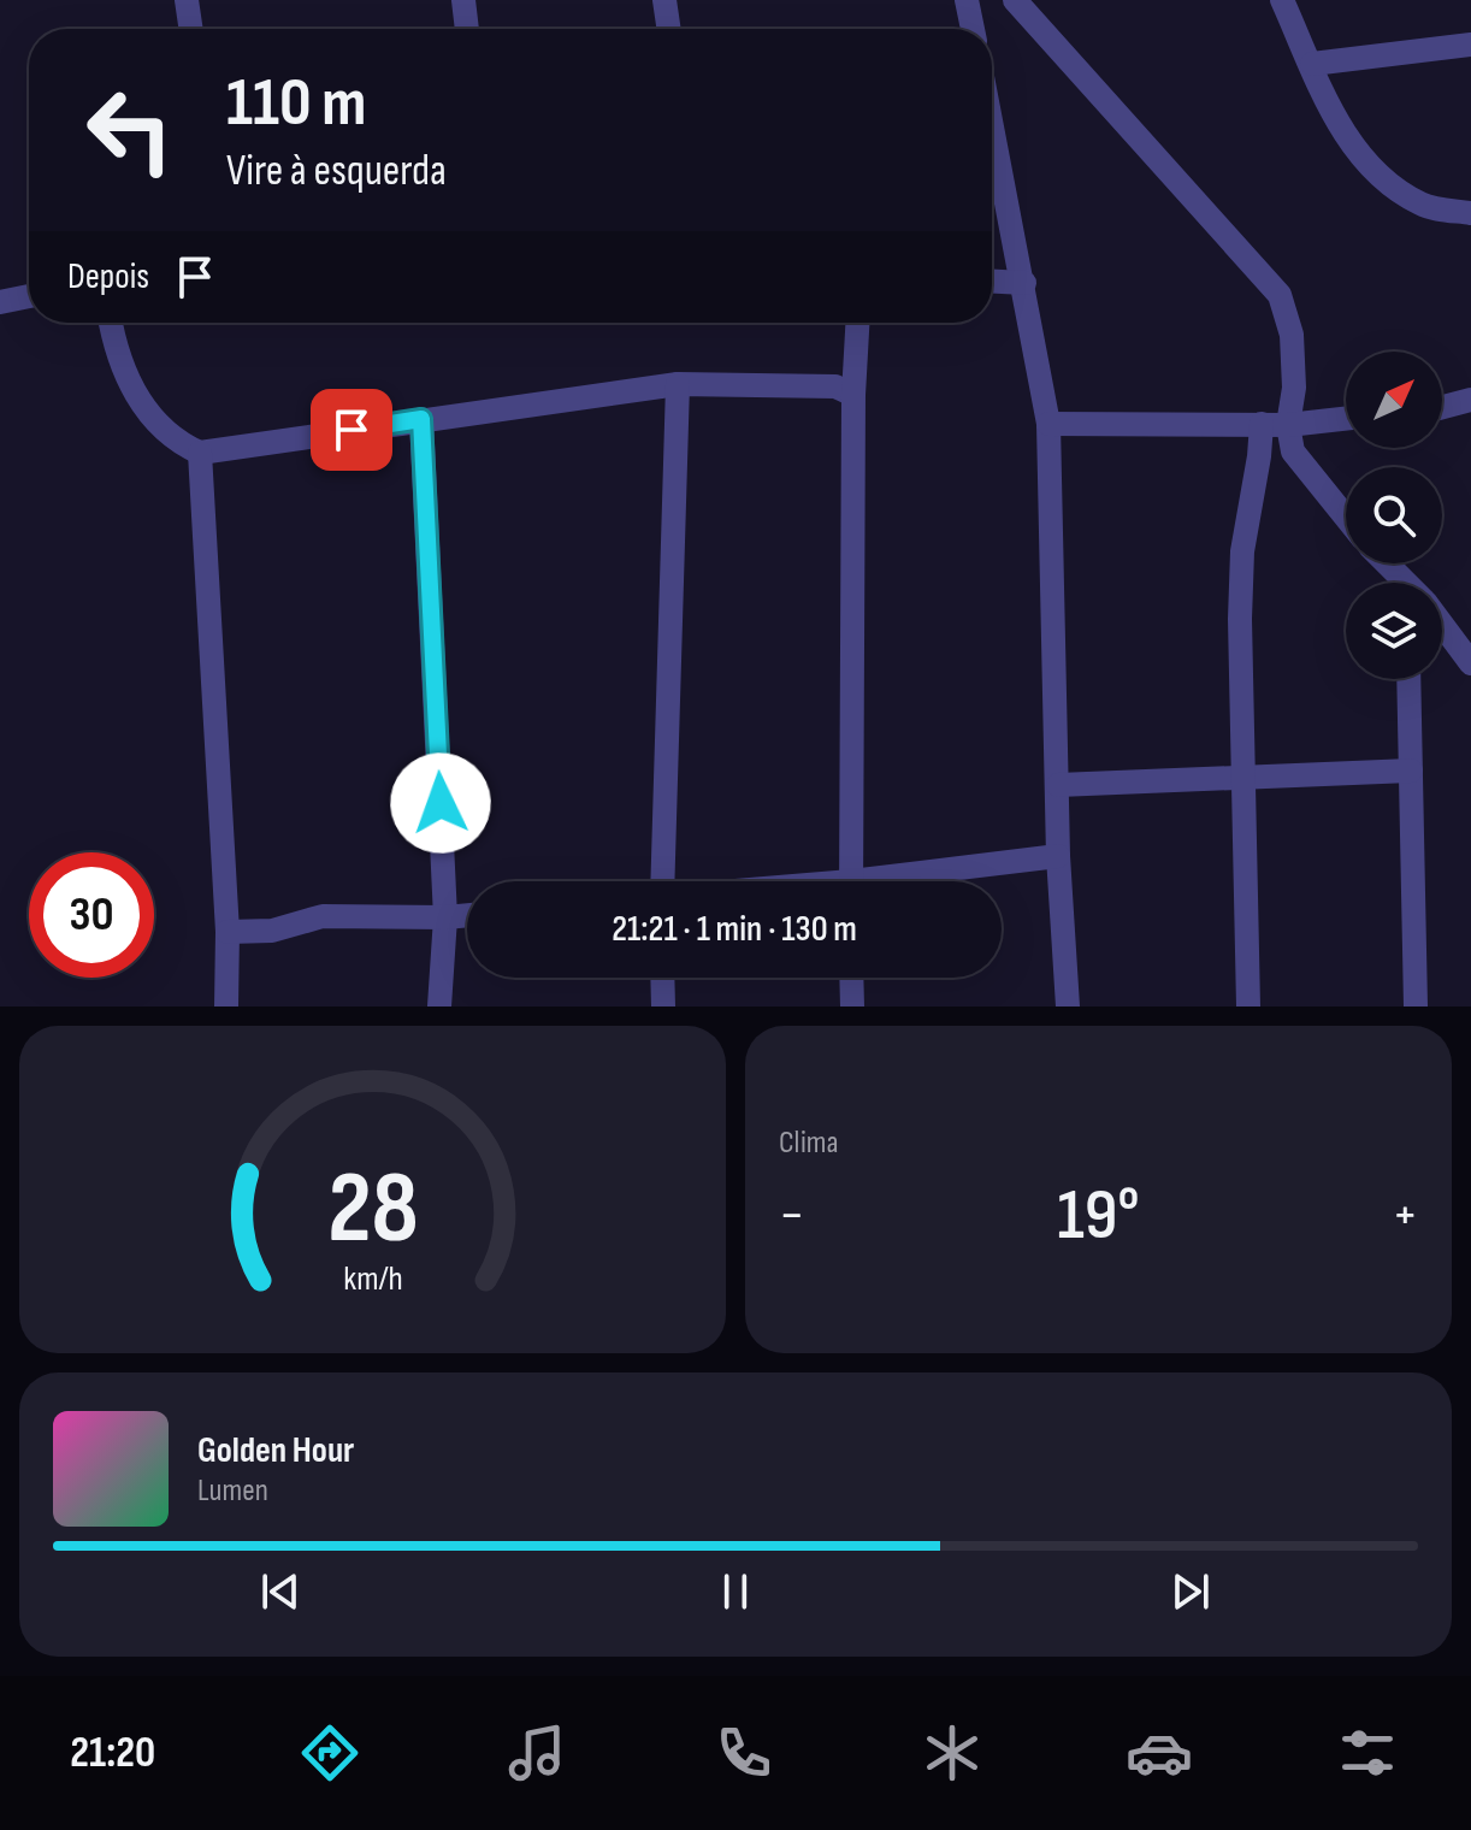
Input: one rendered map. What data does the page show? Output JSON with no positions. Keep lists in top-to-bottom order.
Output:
{
  "north": "top right",
  "page": {
    "turn": ["110 m", "Vire à esquerda"],
    "then": "Depois",
    "limit": "30",
    "trip": "21:21 · 1 min · 130 m",
    "tile": "Clima",
    "heat": ["−", "19°", "+"],
    "song": ["Golden Hour", "Lumen"],
    "tabs": "21:20",
    "gauge": ["28", "km/h"]
  }
}
